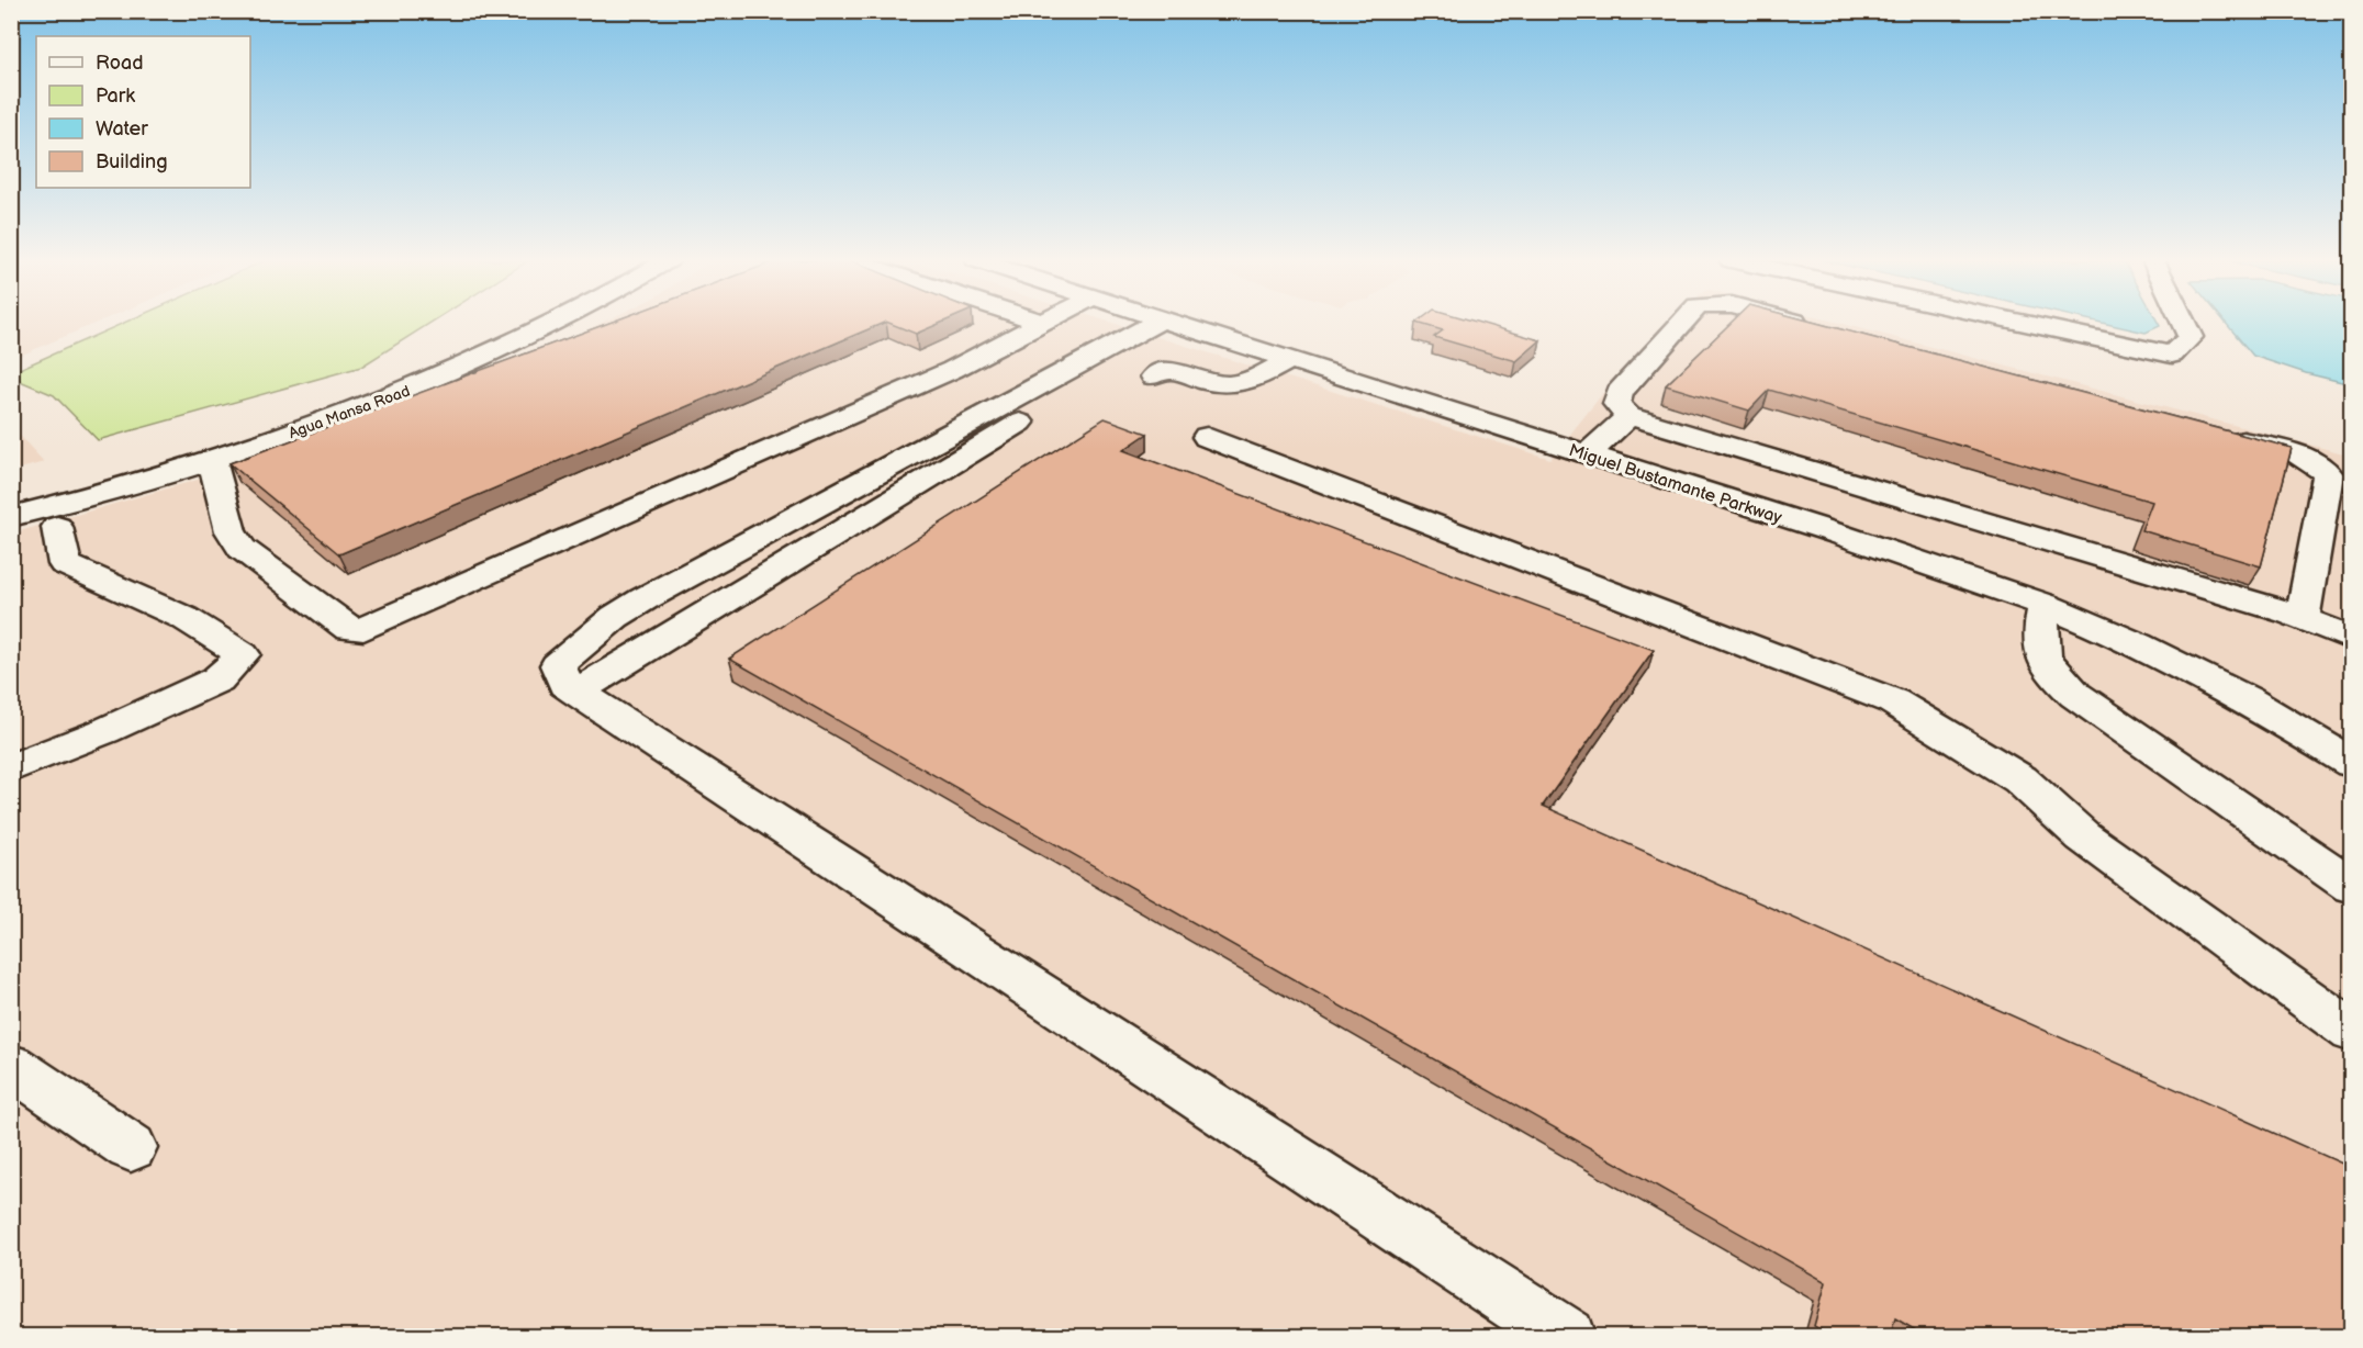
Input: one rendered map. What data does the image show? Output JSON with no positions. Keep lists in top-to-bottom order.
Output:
{
  "streets": {
    "street": ["Agua Mansa Road", "Miguel Bustamante Parkway"]
  },
  "legend": [
    "Road",
    "Park",
    "Water",
    "Building"
  ]
}
